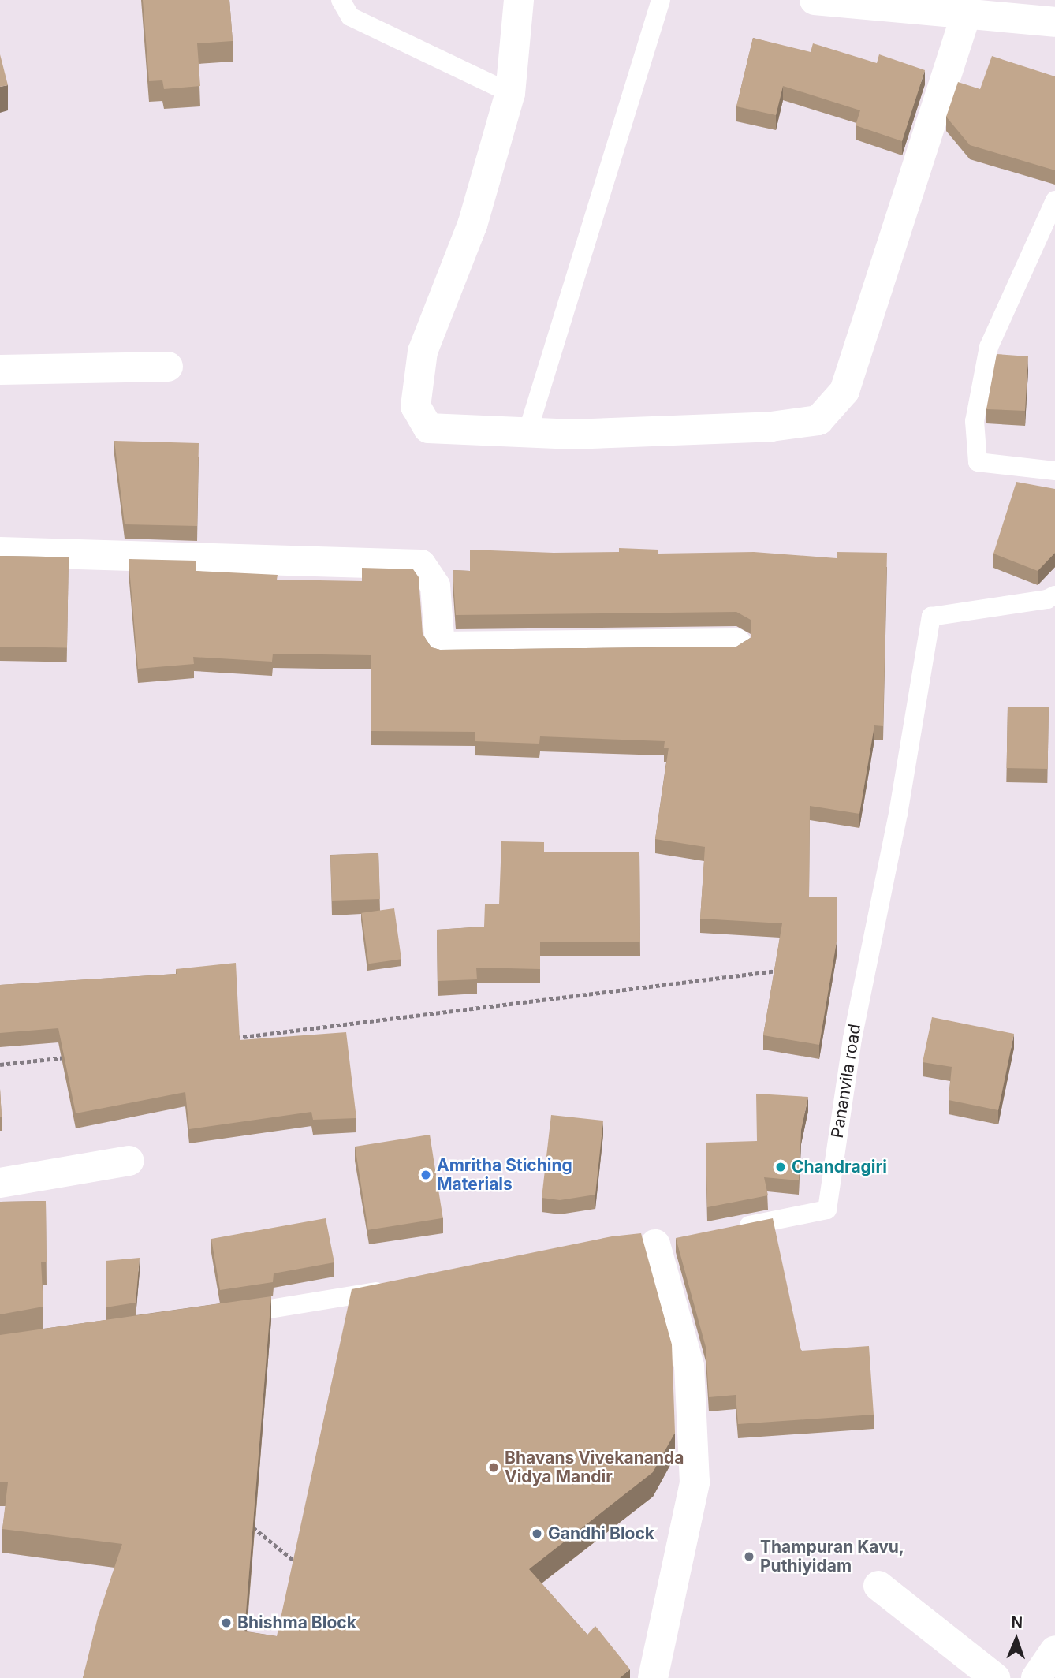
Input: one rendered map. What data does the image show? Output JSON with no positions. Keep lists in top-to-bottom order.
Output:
{
  "streets": {
    "lane": ["Pananvila road"]
  },
  "places": [
    "Chandragiri",
    "Amritha Stiching Materials",
    "Bhavans Vivekananda Vidya Mandir",
    "Gandhi Block",
    "Thampuran Kavu, Puthiyidam",
    "Bhishma Block"
  ],
  "north": "top"
}
